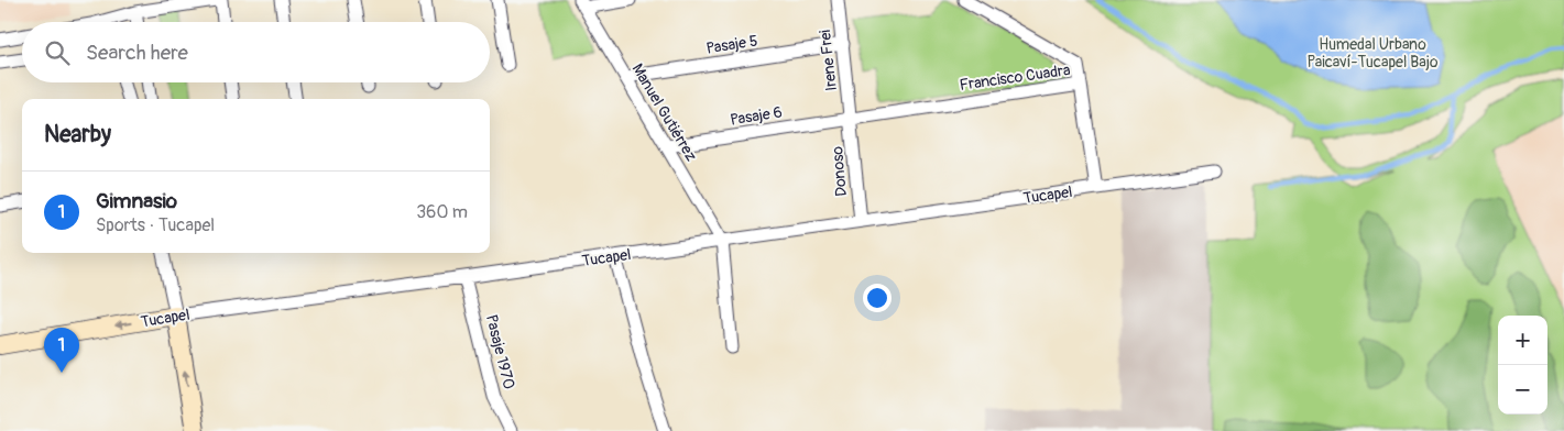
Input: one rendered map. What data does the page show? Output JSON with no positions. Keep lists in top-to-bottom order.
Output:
{
  "streets": {
    "main road": ["Tucapel"],
    "street": [
      "Pasaje 5",
      "Irene Frei",
      "Francisco Cuadra",
      "Manuel Gutiérrez",
      "Pasaje 6",
      "Donoso",
      "Pasaje 1970"
    ]
  },
  "crossings": [
    ["Pasaje 5", "Irene Frei"],
    ["Pasaje 5", "Manuel Gutiérrez"],
    ["Irene Frei", "Francisco Cuadra"],
    ["Irene Frei", "Pasaje 6"],
    ["Irene Frei", "Donoso"],
    ["Francisco Cuadra", "Pasaje 6"],
    ["Francisco Cuadra", "Donoso"],
    ["Francisco Cuadra", "Tucapel"],
    ["Manuel Gutiérrez", "Pasaje 6"],
    ["Manuel Gutiérrez", "Tucapel"],
    ["Pasaje 6", "Donoso"],
    ["Donoso", "Tucapel"],
    ["Tucapel", "Pasaje 1970"]
  ],
  "parks": ["Humedal Urbano Paicaví-Tucapel Bajo"],
  "page": {
    "search": "Search here",
    "heading": "Nearby",
    "list": [
      {
        "mark": "1",
        "name": "Gimnasio",
        "note": "Sports · Tucapel",
        "value": "360 m"
      }
    ],
    "map_buttons": ["+", "−"],
    "pins": "1"
  }
}
